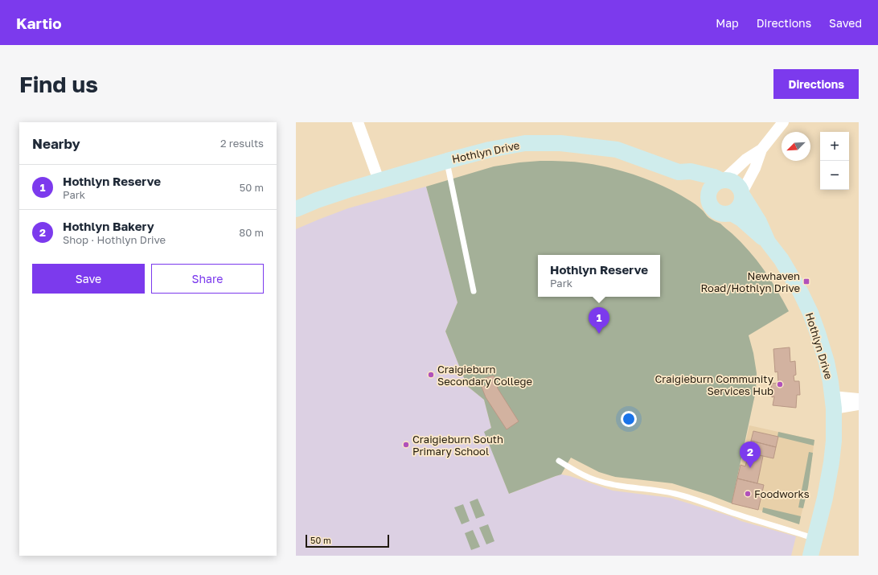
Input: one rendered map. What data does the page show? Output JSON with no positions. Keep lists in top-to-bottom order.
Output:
{
  "streets": {
    "street": ["Hothlyn Drive"]
  },
  "places": {
    "transit": ["Newhaven Road/Hothlyn Drive"],
    "other": [
      "Craigieburn Secondary College",
      "Craigieburn Community Services Hub",
      "Craigieburn South Primary School",
      "Foodworks"
    ]
  },
  "scale_bar": "50 m",
  "north": "bottom left",
  "page": {
    "header": "Kartio",
    "nav": ["Map", "Directions", "Saved"],
    "buttons": [
      "Directions",
      ["Save", "Share"]
    ],
    "title": "Find us",
    "heading": ["Nearby", "2 results"],
    "map_buttons": ["+", "−"],
    "list": [
      {
        "mark": "1",
        "name": "Hothlyn Reserve",
        "note": "Park",
        "value": "50 m"
      },
      {
        "mark": "2",
        "name": "Hothlyn Bakery",
        "note": "Shop · Hothlyn Drive",
        "value": "80 m"
      }
    ],
    "popup": ["Hothlyn Reserve", "Park"],
    "pins": ["1", "2"],
    "scale": "50 m"
  }
}
